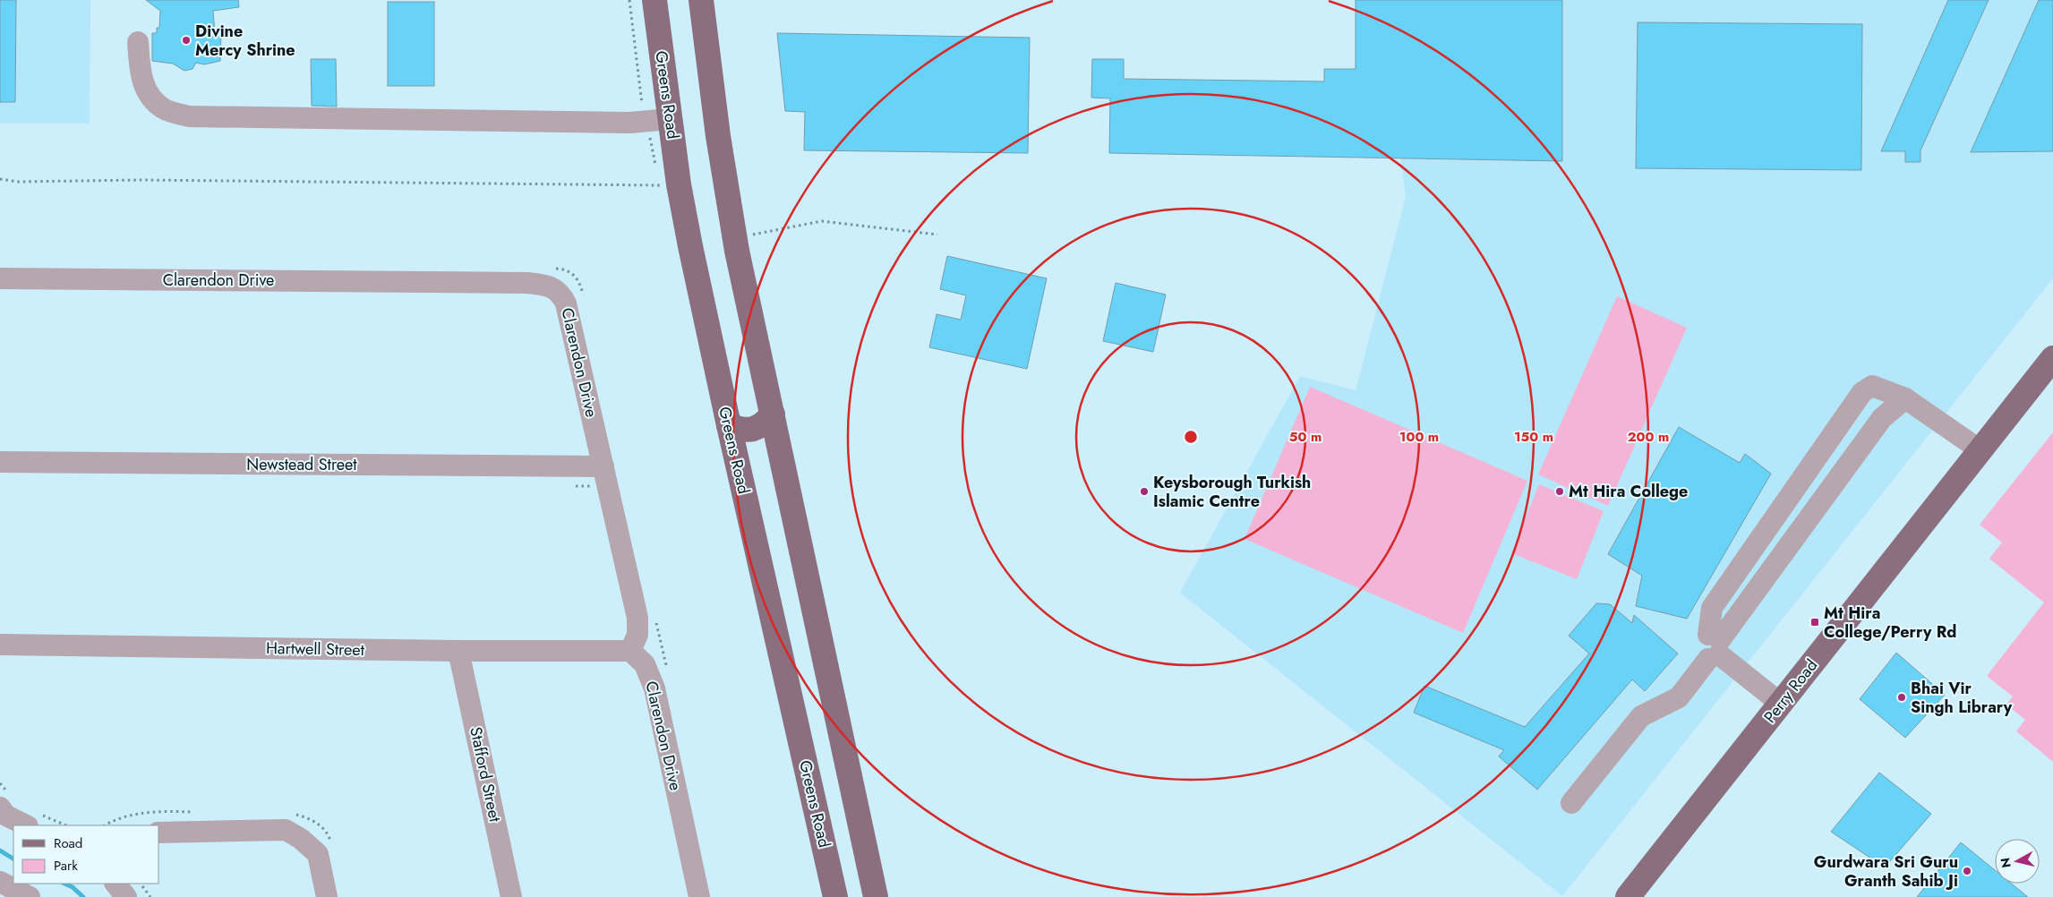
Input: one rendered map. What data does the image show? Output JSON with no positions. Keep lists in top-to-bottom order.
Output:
{
  "streets": {
    "main road": ["Greens Road", "Perry Road"],
    "street": [
      "Clarendon Drive",
      "Newstead Street",
      "Hartwell Street",
      "Stafford Street"
    ]
  },
  "crossings": [
    ["Clarendon Drive", "Newstead Street"],
    ["Clarendon Drive", "Hartwell Street"],
    ["Hartwell Street", "Stafford Street"]
  ],
  "places": {
    "other": [
      "Divine Mercy Shrine",
      "Keysborough Turkish Islamic Centre",
      "Mt Hira College",
      "Bhai Vir Singh Library",
      "Gurdwara Sri Guru Granth Sahib Ji"
    ],
    "transit": ["Mt Hira College/Perry Rd"]
  },
  "legend": ["Road", "Park"],
  "north": "left",
  "rings": [
    "50 m",
    "100 m",
    "150 m",
    "200 m"
  ]
}
